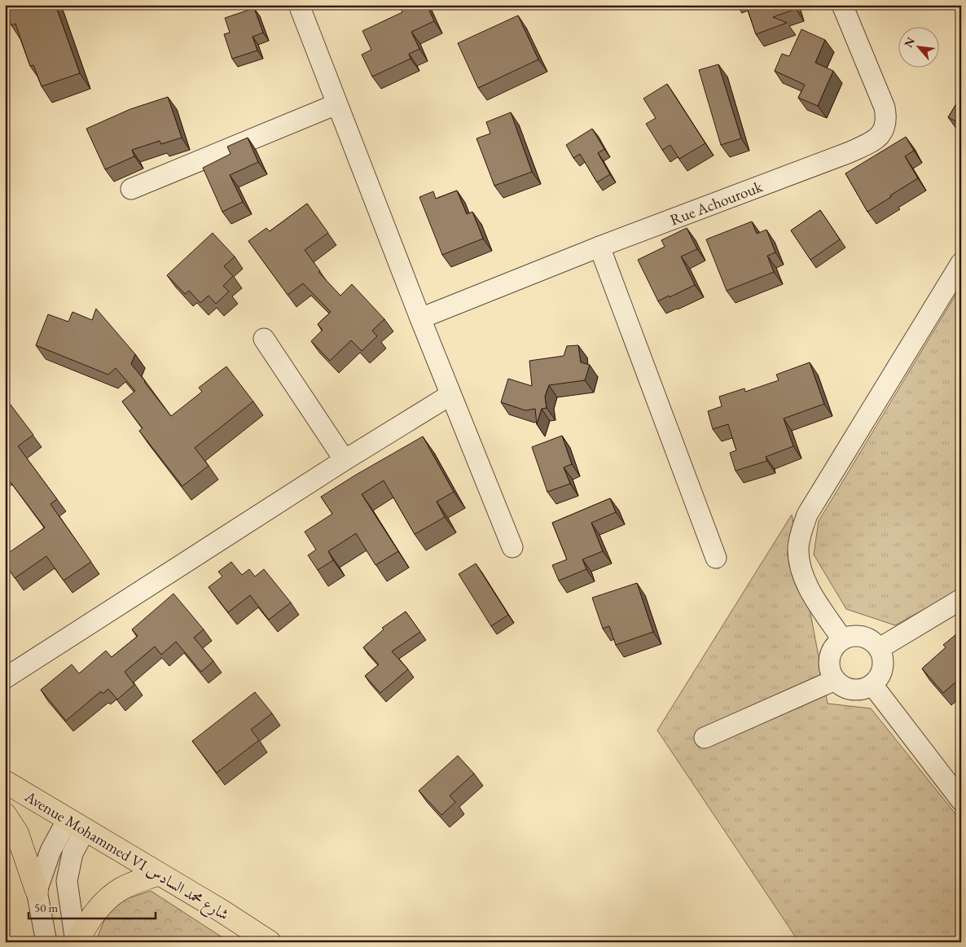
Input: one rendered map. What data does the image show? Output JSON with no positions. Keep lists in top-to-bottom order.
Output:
{
  "streets": {
    "main road": ["Avenue Mohammed VI شارع محمد السادس"],
    "street": ["Rue Achourouk"]
  },
  "scale_bar": "50 m",
  "north": "top left"
}
